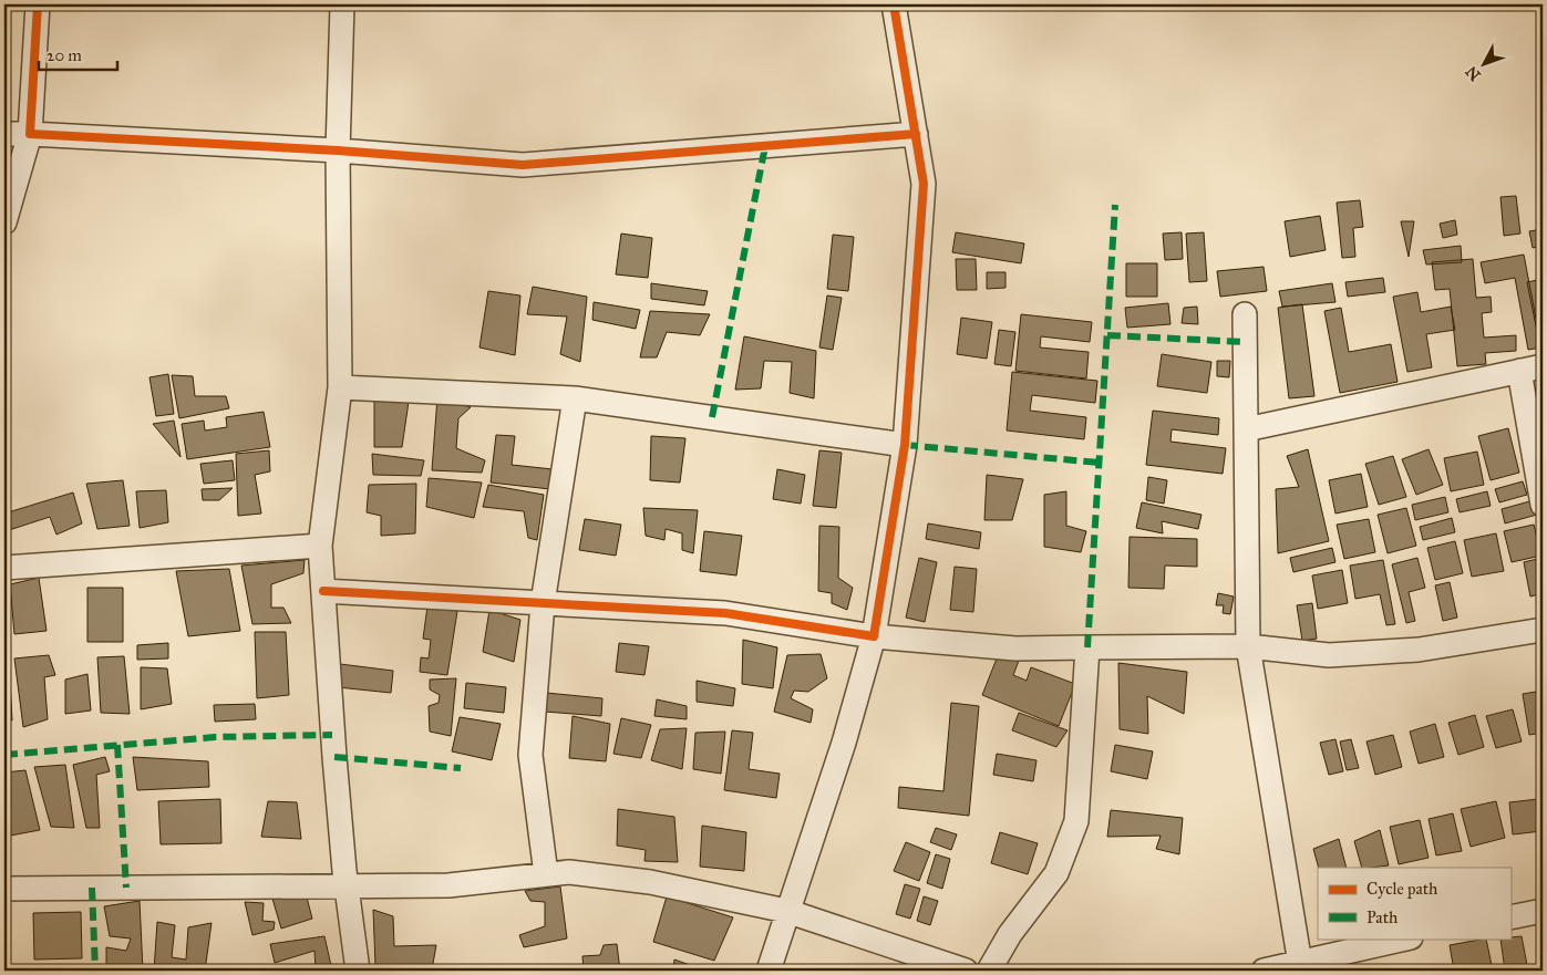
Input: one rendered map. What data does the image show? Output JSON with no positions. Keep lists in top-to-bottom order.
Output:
{
  "legend": ["Cycle path", "Path"],
  "scale_bar": "20 m",
  "north": "bottom left"
}
